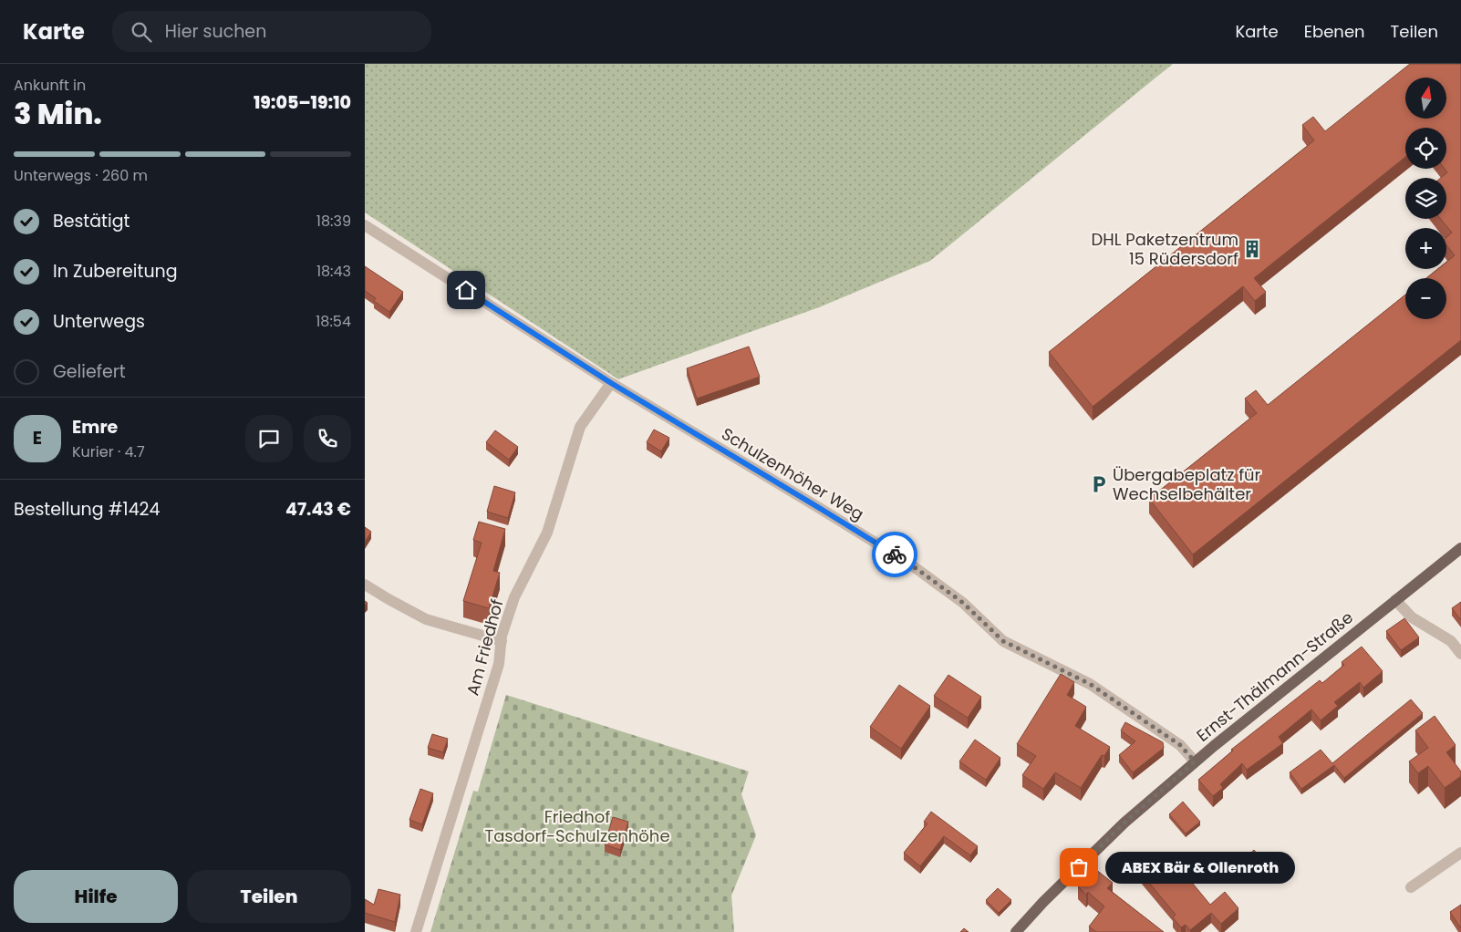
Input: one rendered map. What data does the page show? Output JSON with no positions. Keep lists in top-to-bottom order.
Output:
{
  "streets": {
    "main road": ["Ernst-Thälmann-Straße"],
    "street": ["Schulzenhöher Weg", "Am Friedhof"]
  },
  "crossings": [
    ["Schulzenhöher Weg", "Am Friedhof"],
    ["Schulzenhöher Weg", "Ernst-Thälmann-Straße"]
  ],
  "parks": ["Friedhof Tasdorf-Schulzenhöhe"],
  "places": {
    "building": ["DHL Paketzentrum 15 Rüdersdorf"],
    "parking": ["Übergabeplatz für Wechselbehälter"],
    "other": ["ABEX Bär & Ollenroth"]
  },
  "north": "top",
  "page": {
    "header": "Karte",
    "search": "Hier suchen",
    "nav": ["Karte", "Ebenen", "Teilen"],
    "heading": ["3 Min.", "Ankunft in", "19:05–19:10"],
    "panel": [
      "Emre",
      "Kurier · 4.7",
      "Bestellung #1424",
      "47.43 €"
    ],
    "map_buttons": ["+", "−"],
    "bar": "Unterwegs · 260 m",
    "list": [
      ["Bestätigt", "18:39"],
      ["In Zubereitung", "18:43"],
      ["Unterwegs", "18:54"],
      "Geliefert"
    ],
    "round": "E",
    "bubble": "ABEX Bär & Ollenroth",
    "buttons": ["Hilfe", "Teilen"]
  }
}
